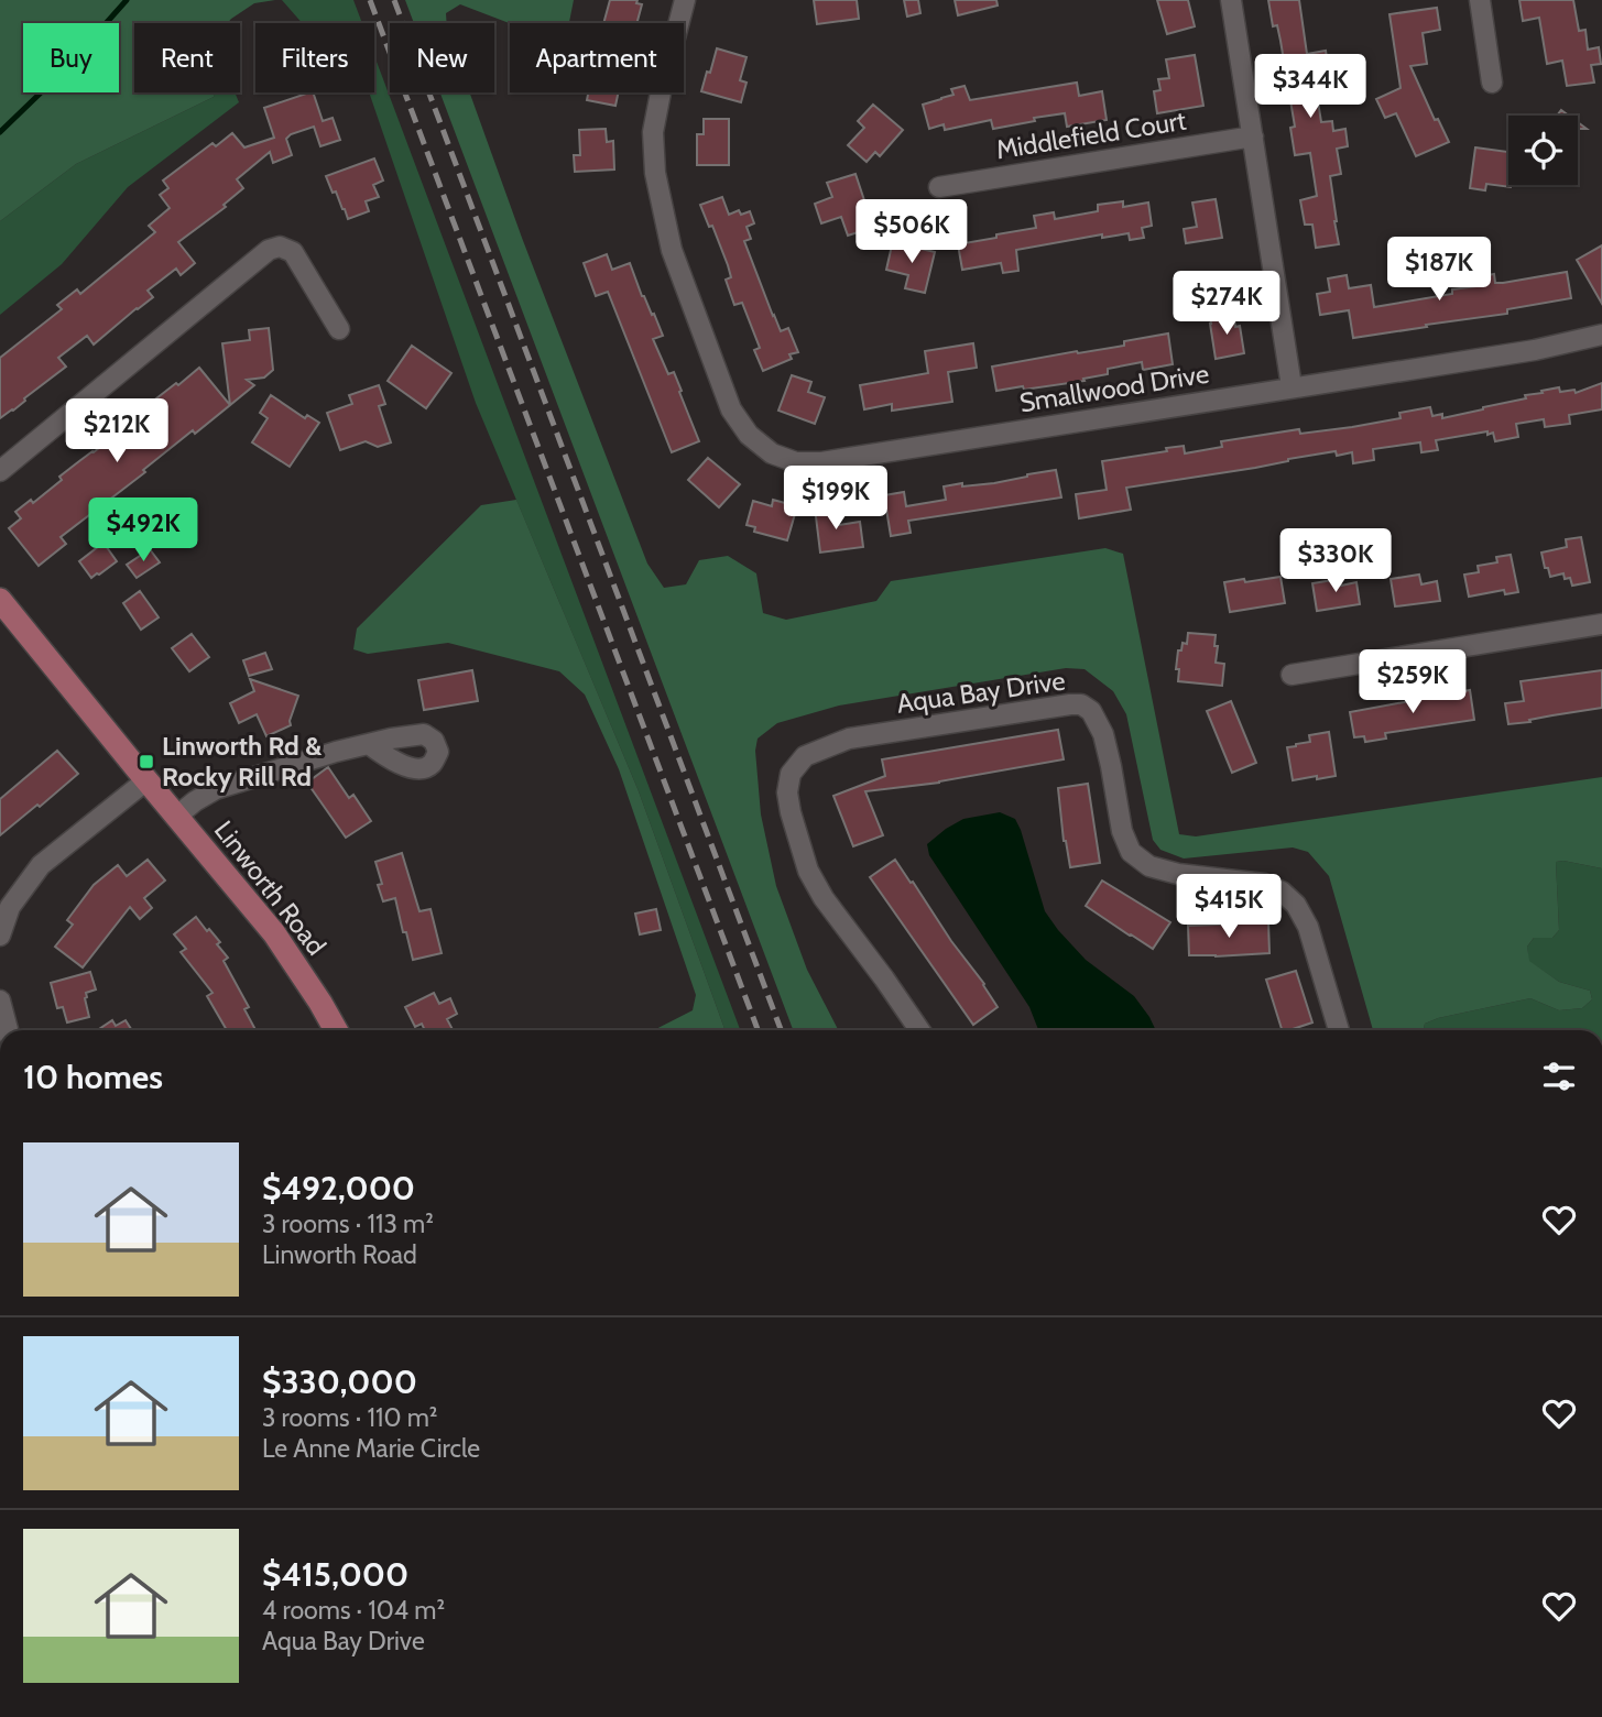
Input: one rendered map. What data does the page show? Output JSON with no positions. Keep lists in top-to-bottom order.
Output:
{
  "streets": {
    "main road": ["Linworth Road"],
    "street": ["Middlefield Court", "Smallwood Drive", "Aqua Bay Drive"]
  },
  "places": {
    "transit": ["Linworth Rd & Rocky Rill Rd"]
  },
  "page": {
    "chip": [
      "Buy",
      "Rent",
      "Filters",
      "New",
      "Apartment"
    ],
    "price": [
      "$344K",
      "$506K",
      "$187K",
      "$274K",
      "$212K",
      "$199K",
      "$492K",
      "$330K",
      "$259K",
      "$415K"
    ],
    "heading": "10 homes",
    "list": [
      {
        "name": "$492,000",
        "note": "3 rooms · 113 m² · Linworth Road"
      },
      {
        "name": "$330,000",
        "note": "3 rooms · 110 m² · Le Anne Marie Circle"
      },
      {
        "name": "$415,000",
        "note": "4 rooms · 104 m² · Aqua Bay Drive"
      }
    ]
  }
}
